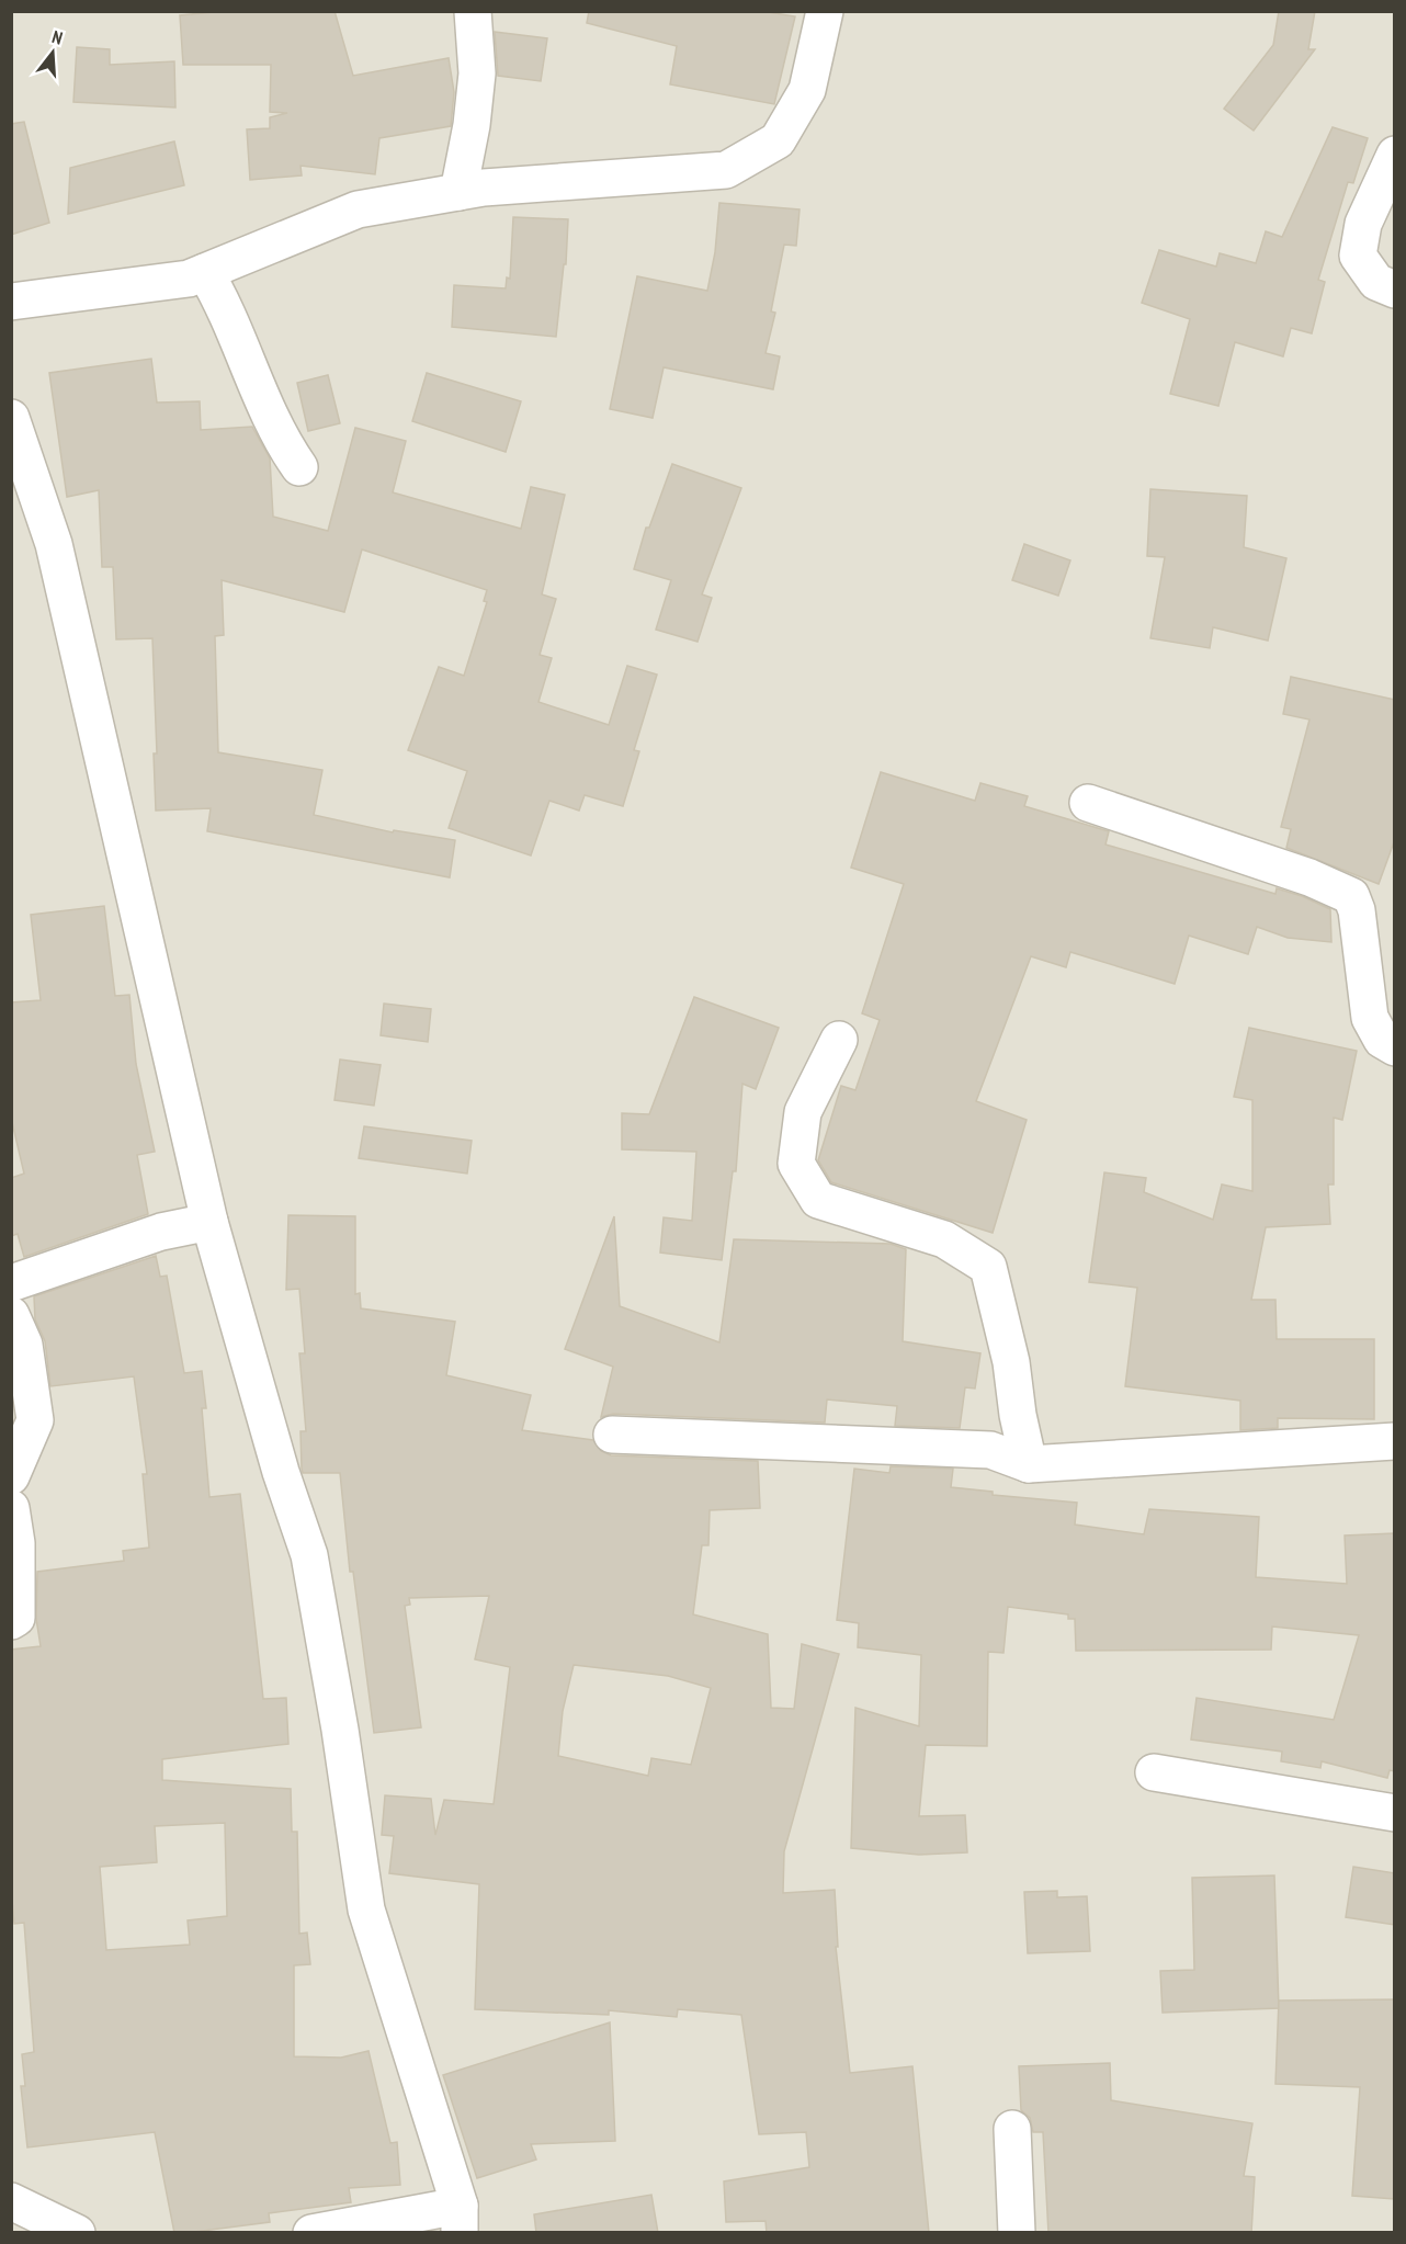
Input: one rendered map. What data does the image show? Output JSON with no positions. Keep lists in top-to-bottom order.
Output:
{
  "north": "top"
}
